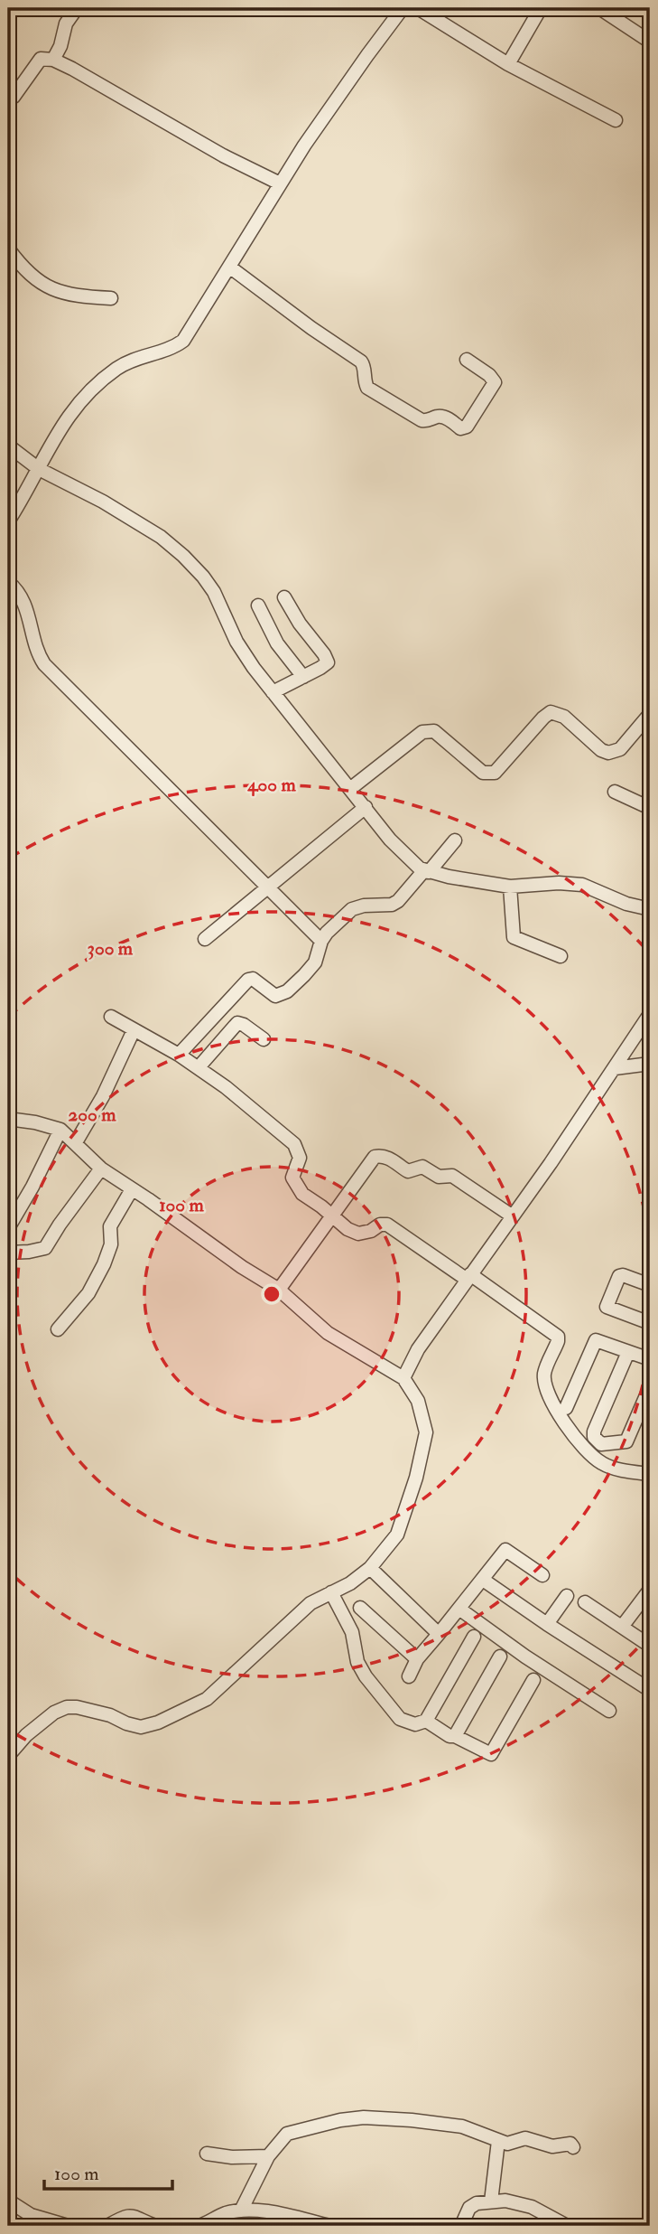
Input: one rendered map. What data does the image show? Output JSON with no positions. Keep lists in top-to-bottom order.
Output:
{
  "scale_bar": "100 m",
  "rings": [
    "400 m",
    "300 m",
    "200 m",
    "100 m"
  ]
}
